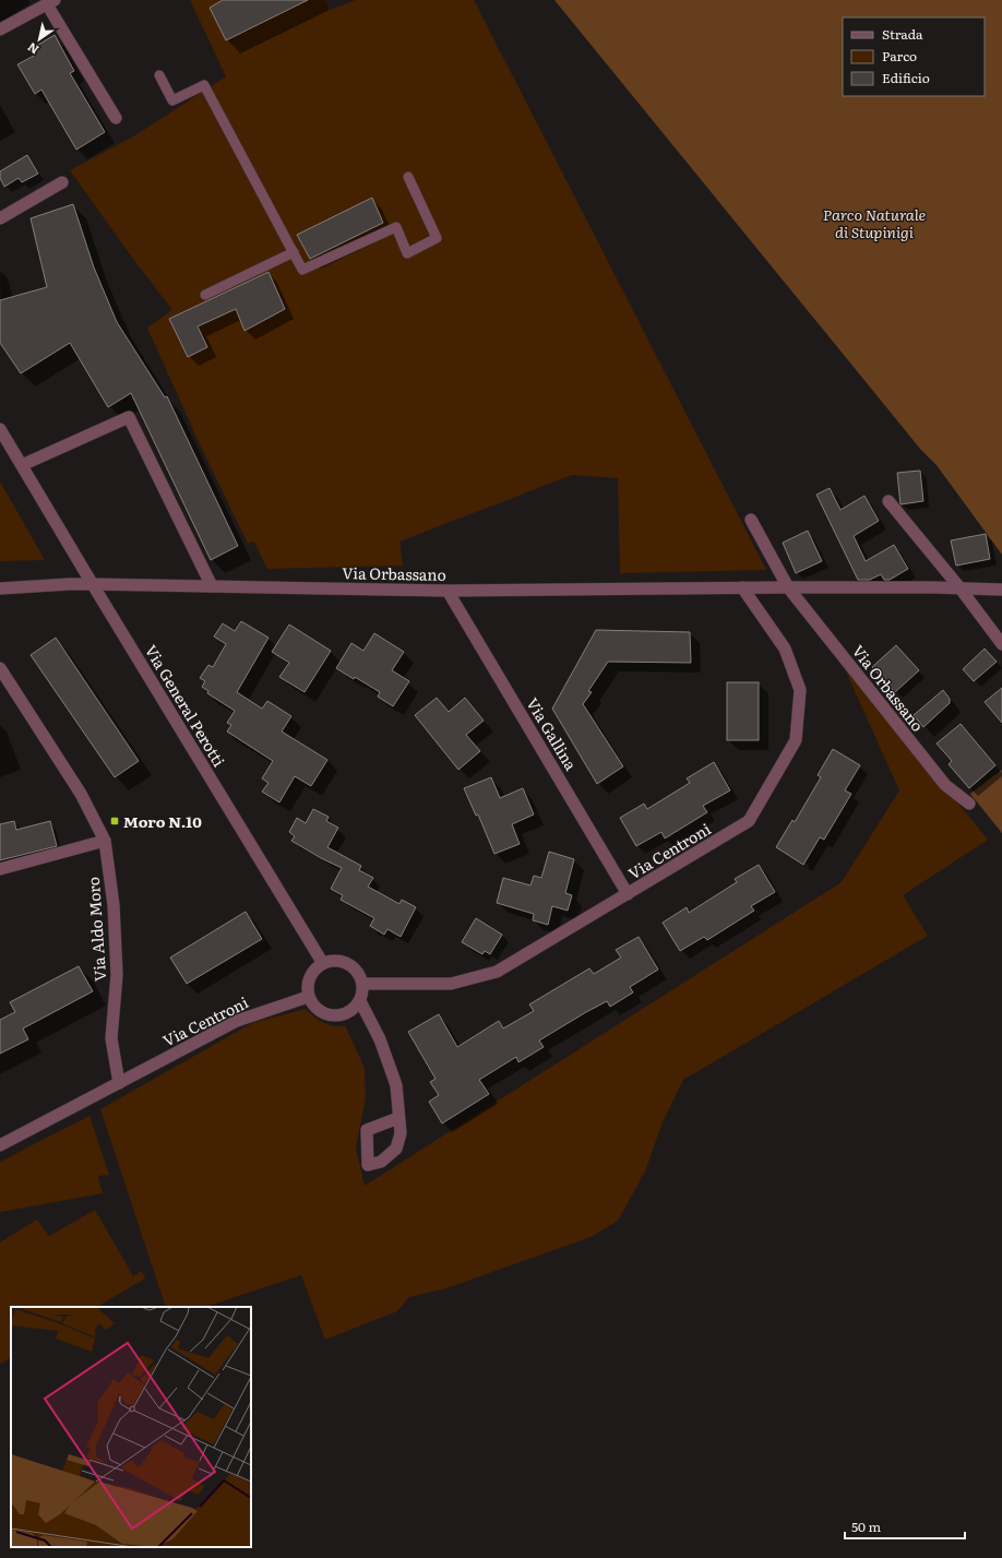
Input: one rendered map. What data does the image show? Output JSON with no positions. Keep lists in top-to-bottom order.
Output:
{
  "streets": {
    "street": [
      "Via Orbassano",
      "Via General Perotti",
      "Via Gallina",
      "Via Centroni",
      "Via Aldo Moro"
    ]
  },
  "crossings": [
    ["Via Orbassano", "Via General Perotti"],
    ["Via Orbassano", "Via Gallina"],
    ["Via Orbassano", "Via Centroni"],
    ["Via General Perotti", "Via Centroni"],
    ["Via Gallina", "Via Centroni"],
    ["Via Centroni", "Via Aldo Moro"]
  ],
  "parks": ["Parco Naturale di Stupinigi"],
  "places": {
    "transit": ["Moro N.10"]
  },
  "legend": ["Strada", "Parco", "Edificio"],
  "scale_bar": "50 m",
  "north": "bottom left"
}
